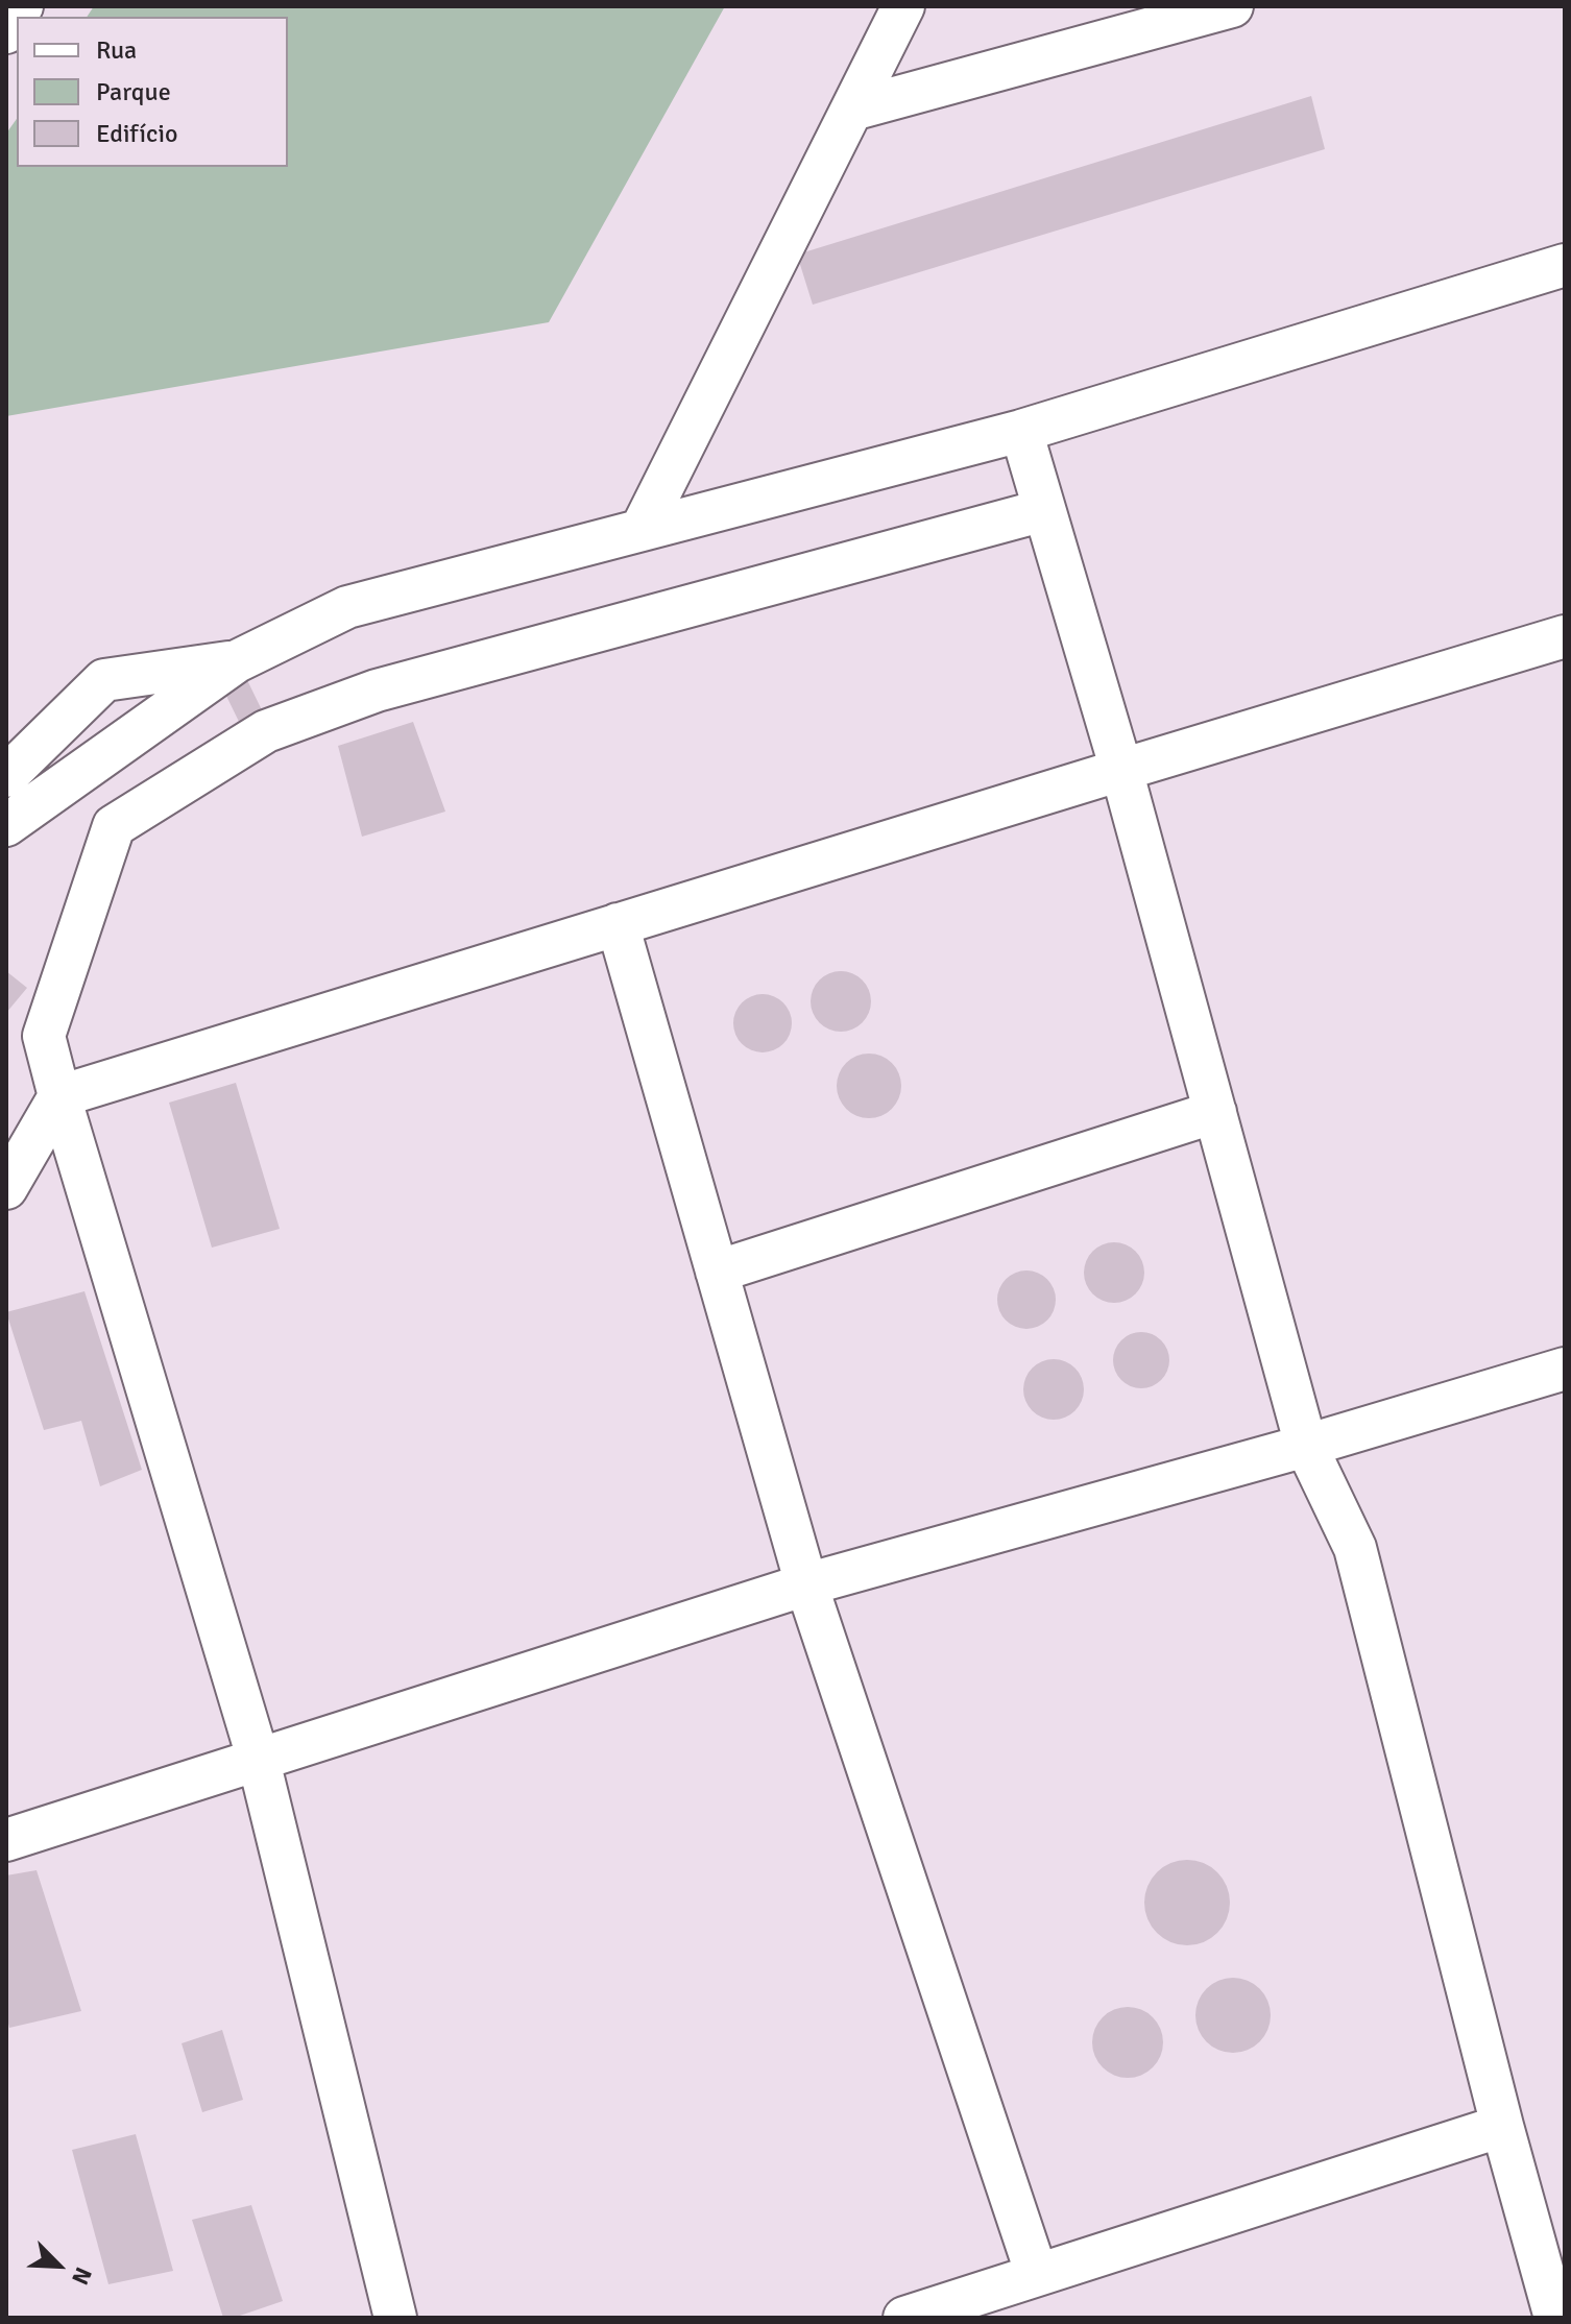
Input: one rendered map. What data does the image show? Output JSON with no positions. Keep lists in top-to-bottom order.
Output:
{
  "legend": ["Rua", "Parque", "Edifício"],
  "north": "bottom right"
}
